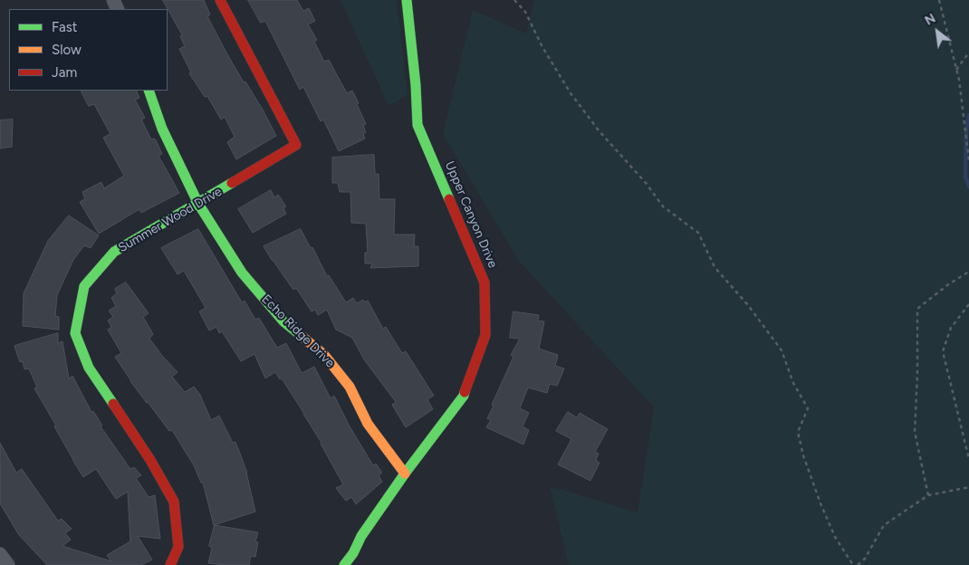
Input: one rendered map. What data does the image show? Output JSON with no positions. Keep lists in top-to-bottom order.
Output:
{
  "streets": {
    "street": ["Upper Canyon Drive", "Summer Wood Drive", "Echo Ridge Drive"]
  },
  "crossings": [
    ["Upper Canyon Drive", "Echo Ridge Drive"],
    ["Summer Wood Drive", "Echo Ridge Drive"]
  ],
  "legend": ["Fast", "Slow", "Jam"],
  "north": "top left"
}
